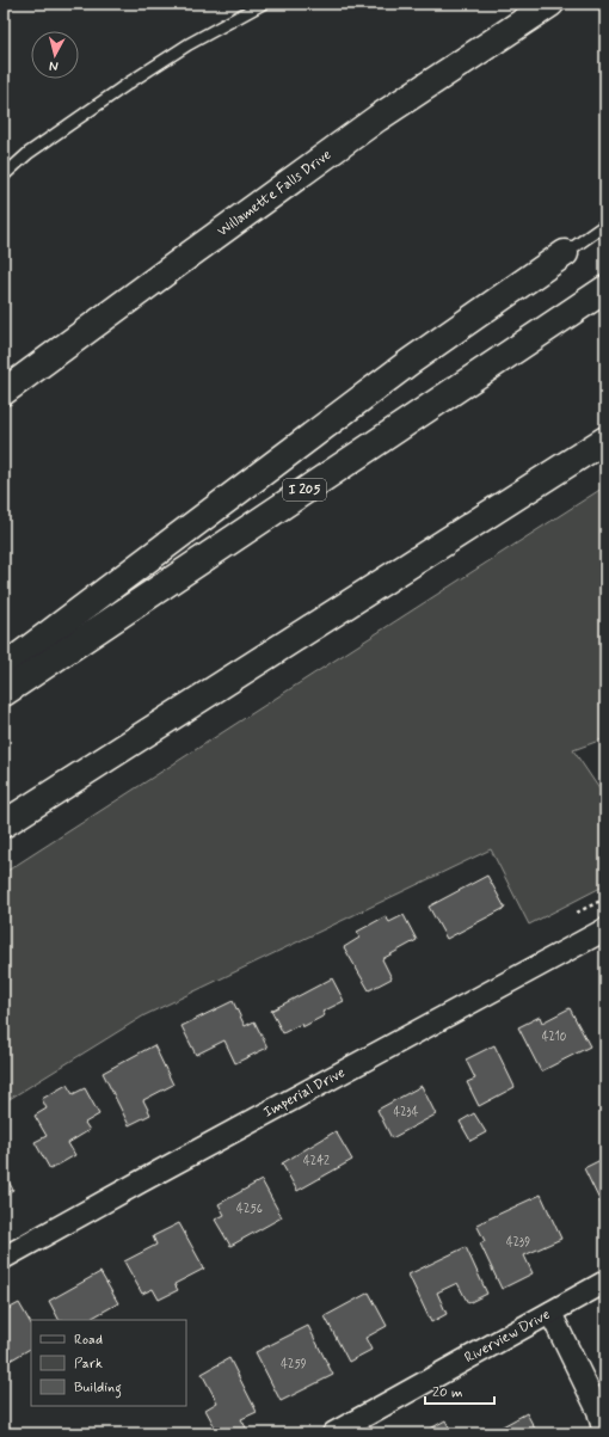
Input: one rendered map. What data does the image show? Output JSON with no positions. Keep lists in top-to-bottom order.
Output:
{
  "streets": {
    "main road": ["Willamette Falls Drive", "I 205"],
    "street": ["Imperial Drive", "Riverview Drive"]
  },
  "house_numbers": [
    "4210",
    "4234",
    "4242",
    "4256",
    "4239",
    "4259"
  ],
  "legend": ["Road", "Park", "Building"],
  "scale_bar": "20 m",
  "north": "bottom"
}
